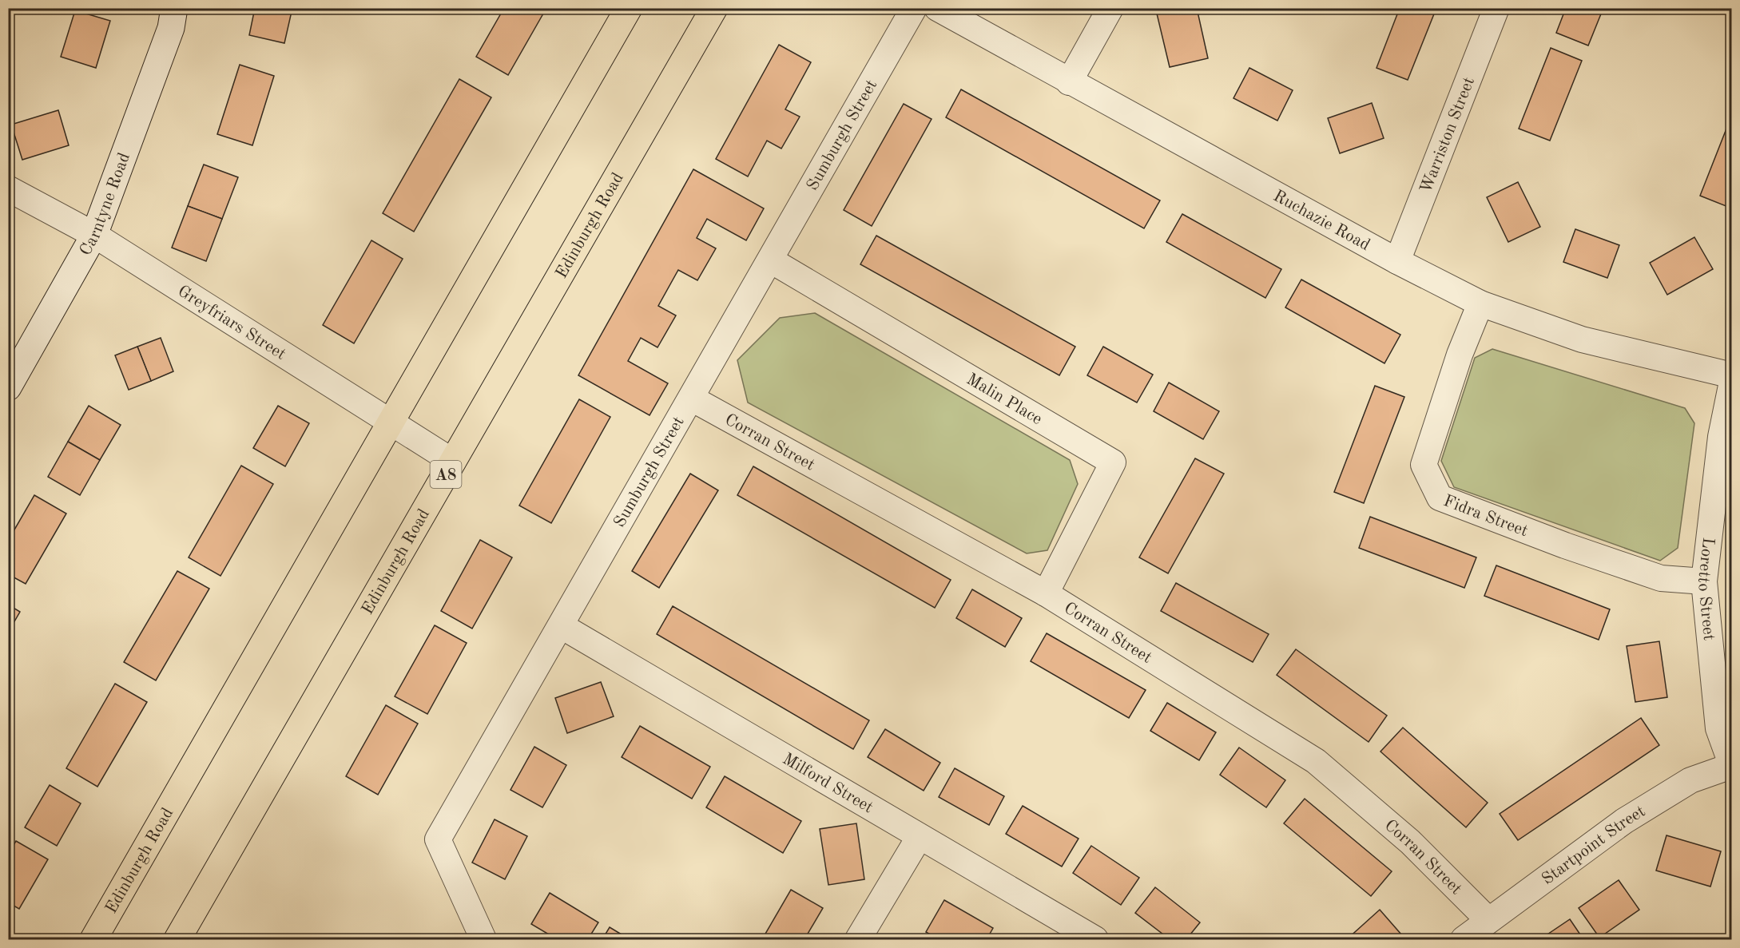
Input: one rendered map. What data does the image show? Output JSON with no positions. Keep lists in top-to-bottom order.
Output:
{
  "streets": {
    "main road": ["Edinburgh Road", "A8"],
    "street": [
      "Sumburgh Street",
      "Warriston Street",
      "Carntyne Road",
      "Ruchazie Road",
      "Greyfriars Street",
      "Malin Place",
      "Corran Street",
      "Fidra Street",
      "Loretto Street",
      "Milford Street",
      "Startpoint Street"
    ]
  },
  "crossings": [
    ["Sumburgh Street", "Malin Place"],
    ["Sumburgh Street", "Corran Street"],
    ["Sumburgh Street", "Milford Street"],
    ["Warriston Street", "Ruchazie Road"],
    ["Carntyne Road", "Greyfriars Street"],
    ["Ruchazie Road", "Fidra Street"],
    ["Edinburgh Road", "Greyfriars Street"],
    ["Malin Place", "Corran Street"],
    ["Corran Street", "Startpoint Street"],
    ["Fidra Street", "Loretto Street"],
    ["Loretto Street", "Startpoint Street"]
  ]
}
